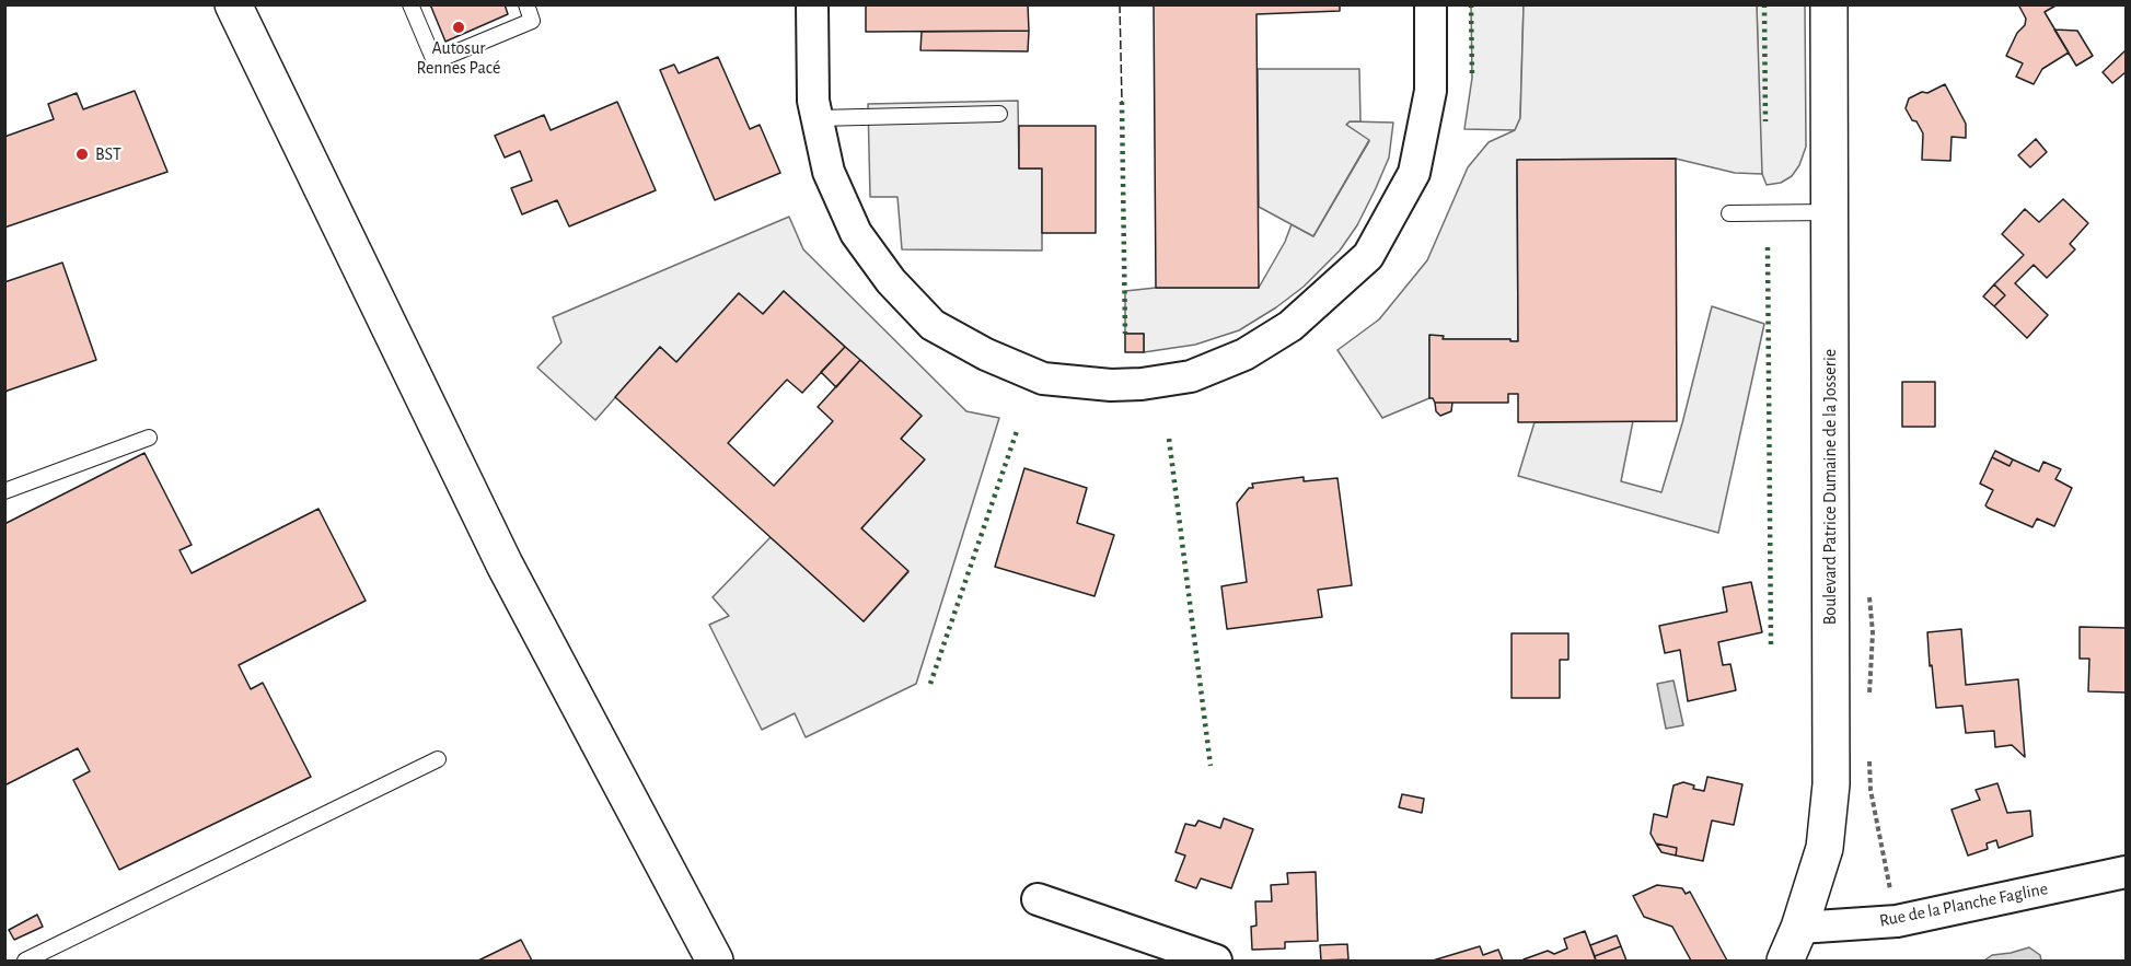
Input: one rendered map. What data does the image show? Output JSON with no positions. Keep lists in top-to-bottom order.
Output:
{
  "streets": {
    "main road": ["Boulevard Patrice Dumaine de la Josserie"],
    "street": ["Rue de la Planche Fagline"]
  },
  "crossings": [
    ["Boulevard Patrice Dumaine de la Josserie", "Rue de la Planche Fagline"]
  ],
  "places": ["Autosur Rennes Pacé", "BST"]
}
